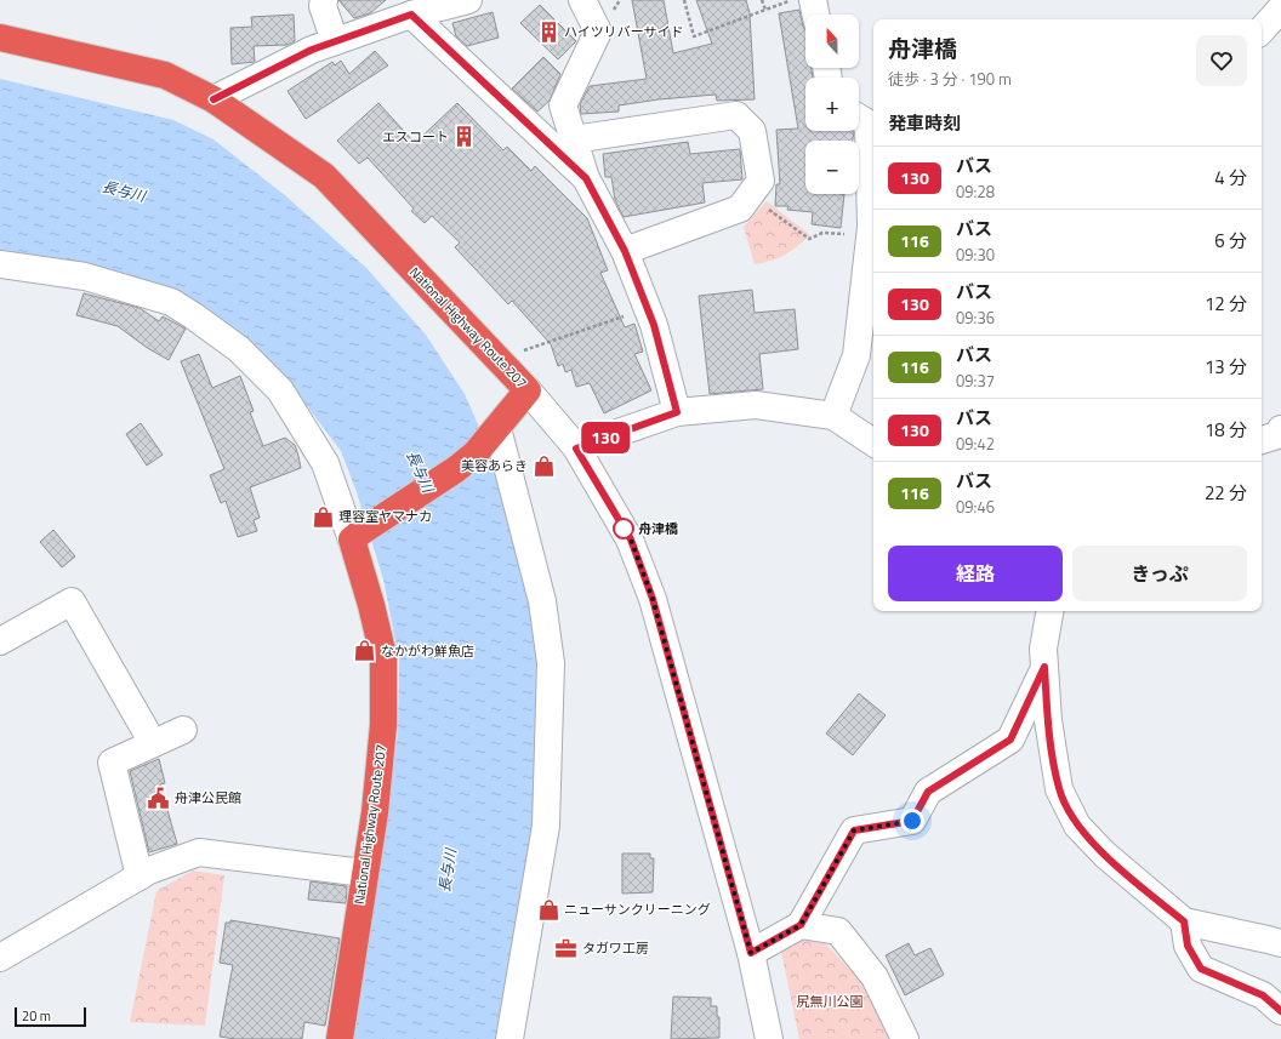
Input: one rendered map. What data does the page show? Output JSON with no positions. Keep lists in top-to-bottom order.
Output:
{
  "streets": {
    "highway": ["National Highway Route 207"]
  },
  "water": ["長与川"],
  "parks": ["尻無川公園"],
  "places": {
    "building": ["ハイツリバーサイド", "エスコート"],
    "shop": [
      "美容あらき",
      "理容室ヤマナカ",
      "なかがわ鮮魚店",
      "ニューサンクリーニング"
    ],
    "other": ["舟津橋"],
    "public building": ["舟津公民館"],
    "office": ["タガワ工房"]
  },
  "lines": ["bus line 130"],
  "scale_bar": "20 m",
  "north": "top",
  "page": {
    "on_map": "130",
    "map_buttons": ["+", "−"],
    "heading": [
      ["舟津橋", "徒歩 · 3 分 · 190 m"],
      "発車時刻"
    ],
    "list": [
      {
        "mark": "130",
        "name": "バス",
        "note": "09:28",
        "value": "4 分"
      },
      {
        "mark": "116",
        "name": "バス",
        "note": "09:30",
        "value": "6 分"
      },
      {
        "mark": "130",
        "name": "バス",
        "note": "09:36",
        "value": "12 分"
      },
      {
        "mark": "116",
        "name": "バス",
        "note": "09:37",
        "value": "13 分"
      },
      {
        "mark": "130",
        "name": "バス",
        "note": "09:42",
        "value": "18 分"
      },
      {
        "mark": "116",
        "name": "バス",
        "note": "09:46",
        "value": "22 分"
      }
    ],
    "buttons": ["経路", "きっぷ"],
    "scale": "20 m"
  }
}
